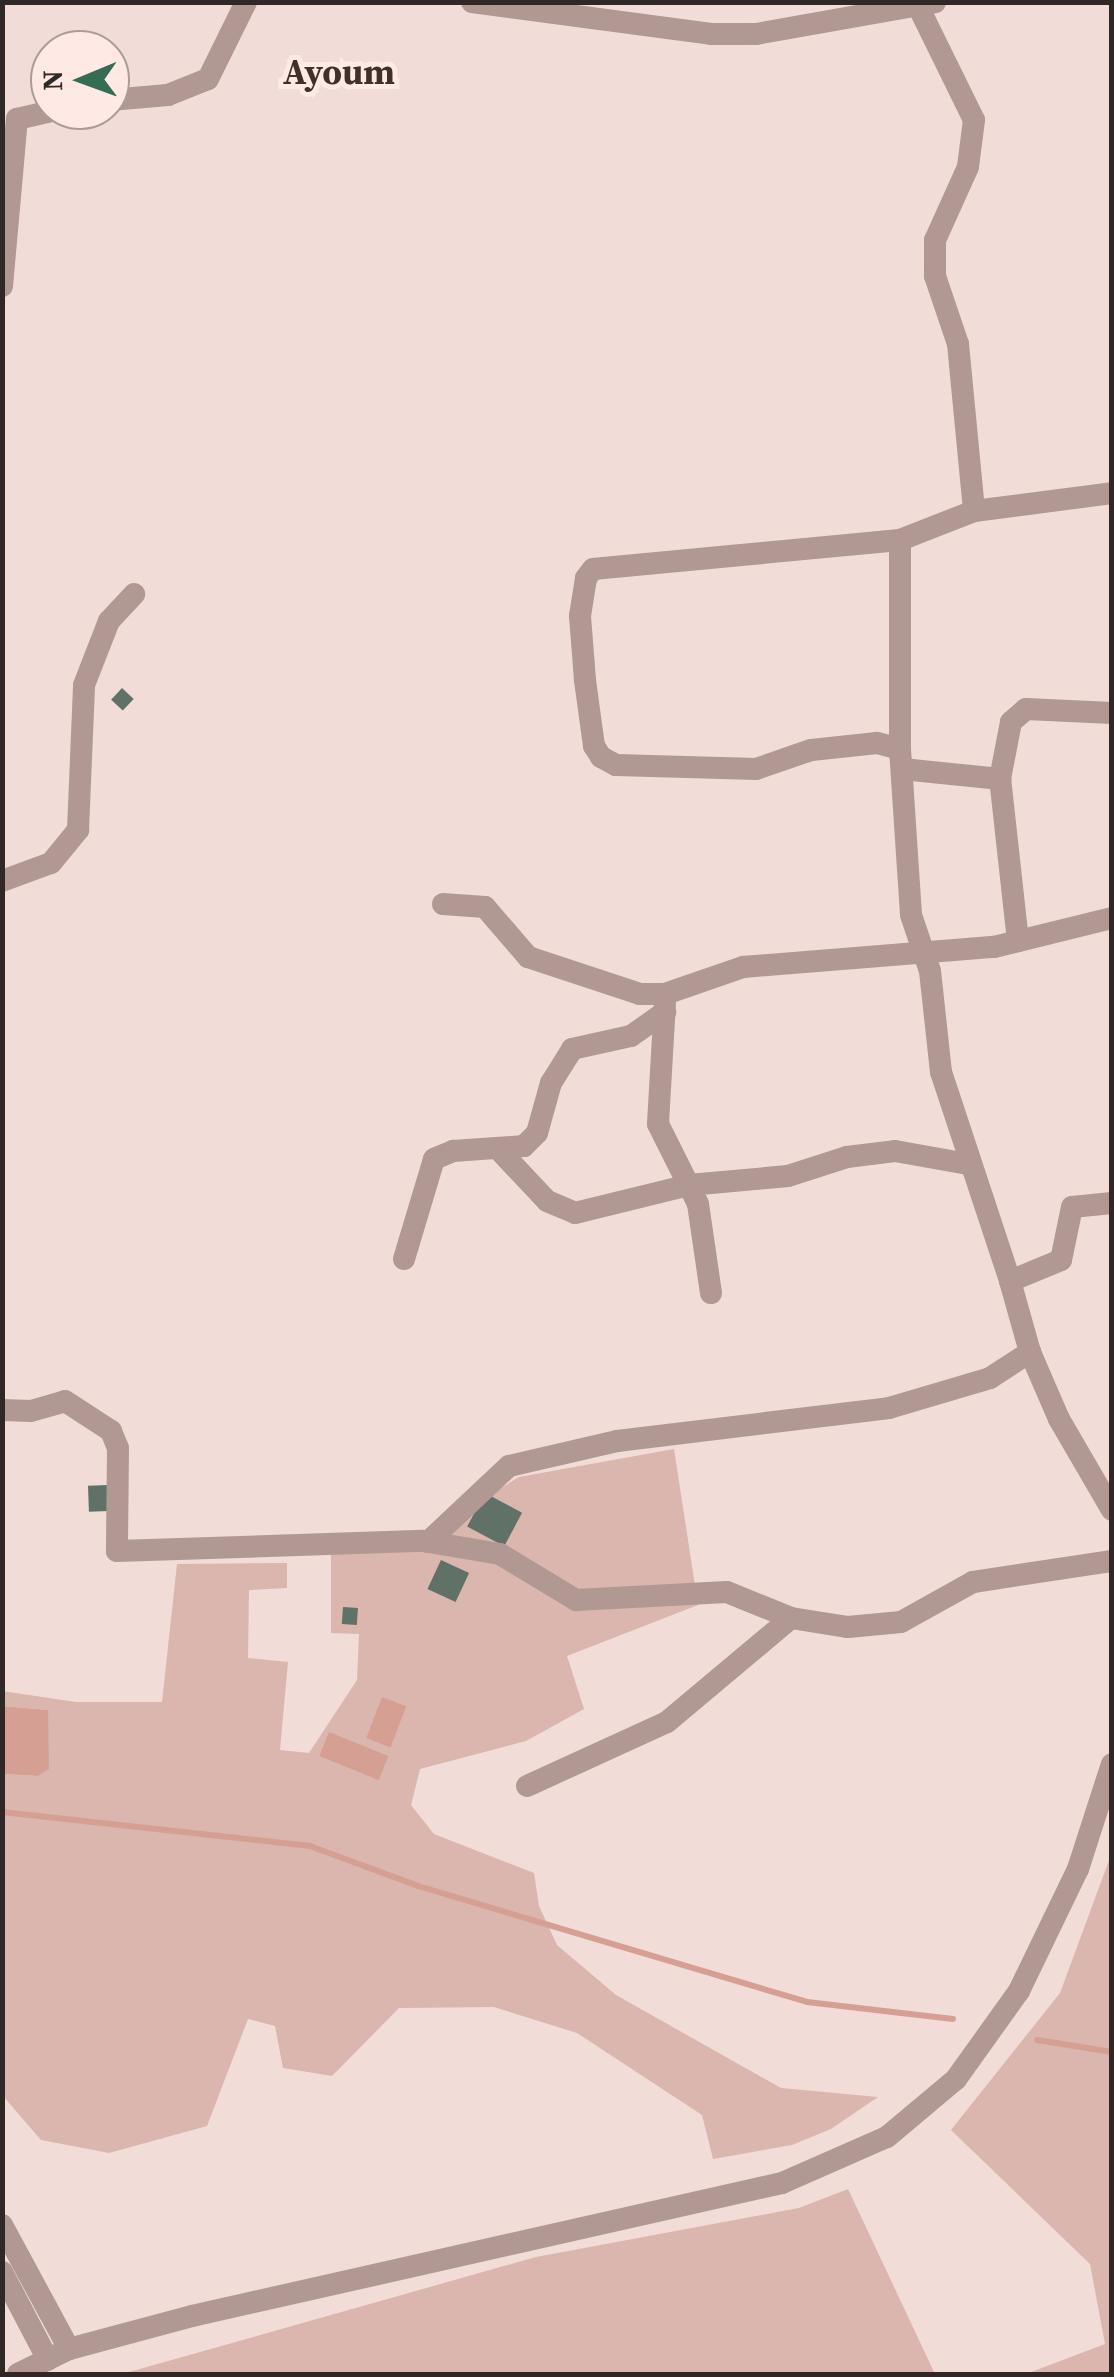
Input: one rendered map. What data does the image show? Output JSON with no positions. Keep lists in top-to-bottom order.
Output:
{
  "districts": ["Ayoum"],
  "north": "left"
}
